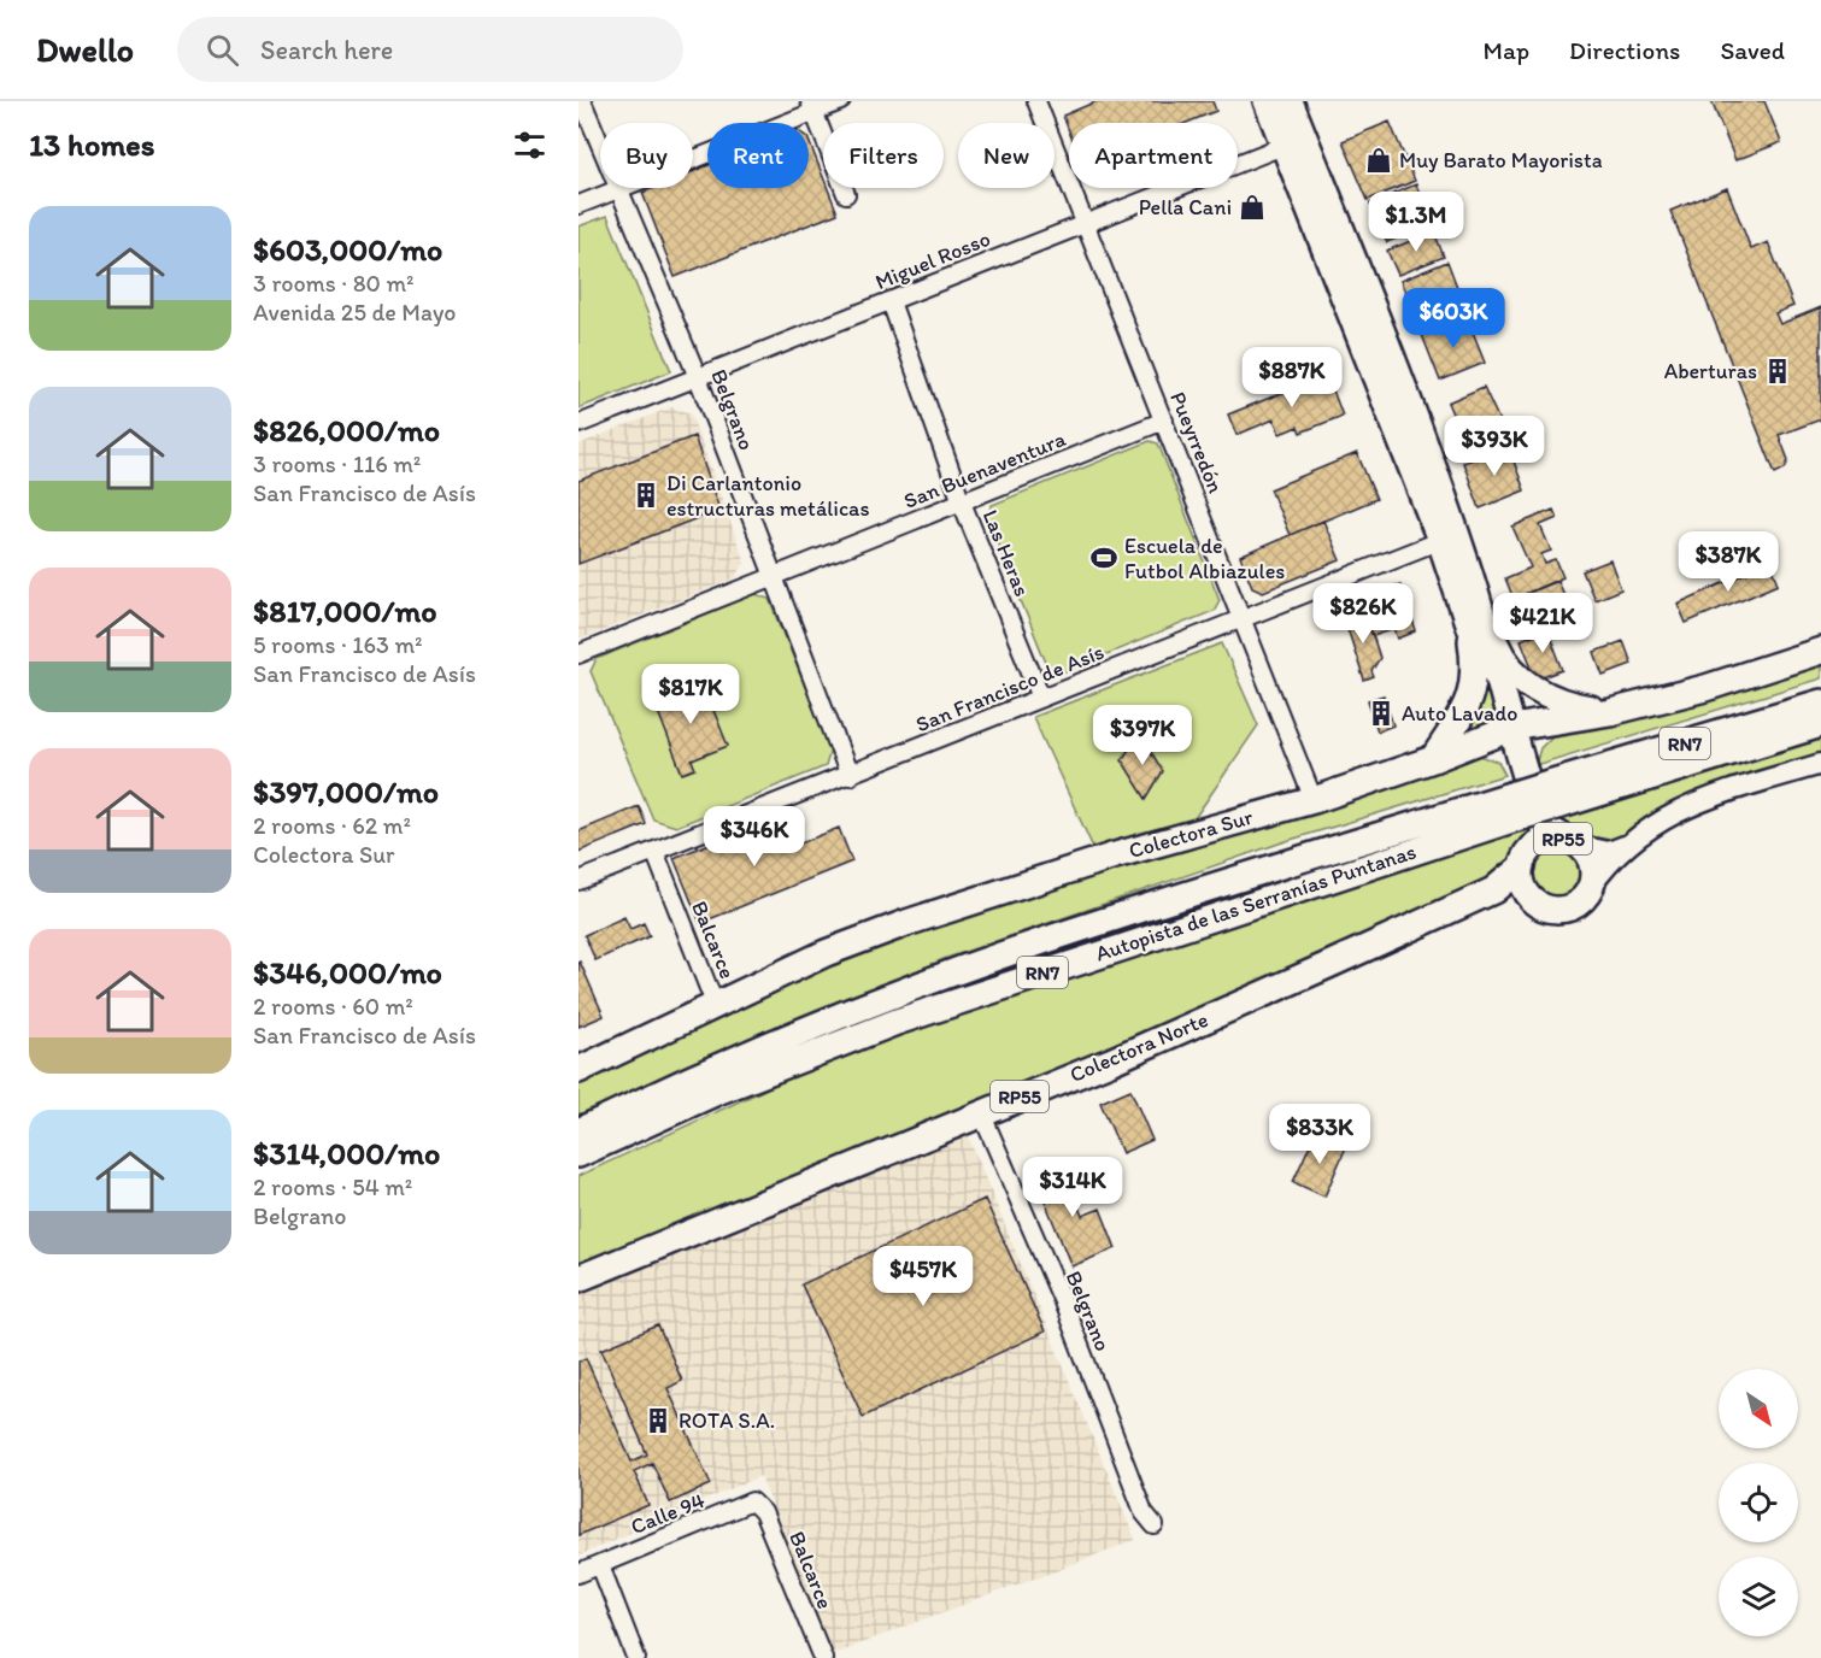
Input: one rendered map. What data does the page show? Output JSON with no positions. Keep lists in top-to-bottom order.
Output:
{
  "streets": {
    "main road": [
      "RN7",
      "Colectora Sur",
      "RP55",
      "Autopista de las Serranías Puntanas",
      "Colectora Norte"
    ],
    "street": [
      "Miguel Rosso",
      "Belgrano",
      "Pueyrredón",
      "San Buenaventura",
      "Las Heras",
      "San Francisco de Asís",
      "Balcarce",
      "Calle 94"
    ]
  },
  "crossings": [
    ["Miguel Rosso", "Belgrano"],
    ["Miguel Rosso", "Pueyrredón"],
    ["Miguel Rosso", "Las Heras"],
    ["Miguel Rosso", "RP55"],
    ["Belgrano", "San Buenaventura"],
    ["Belgrano", "San Francisco de Asís"],
    ["Belgrano", "Colectora Norte"],
    ["Pueyrredón", "San Buenaventura"],
    ["Pueyrredón", "San Francisco de Asís"],
    ["Pueyrredón", "Colectora Sur"],
    ["San Buenaventura", "Las Heras"],
    ["Las Heras", "San Francisco de Asís"],
    ["San Francisco de Asís", "RP55"],
    ["San Francisco de Asís", "Balcarce"],
    ["Colectora Sur", "RP55"],
    ["Colectora Sur", "Balcarce"],
    ["RP55", "Autopista de las Serranías Puntanas"],
    ["RP55", "Colectora Norte"],
    ["Balcarce", "Calle 94"]
  ],
  "places": {
    "shop": ["Muy Barato Mayorista", "Pella Cani"],
    "building": [
      "Aberturas",
      "Di Carlantonio estructuras metálicas",
      "Auto Lavado",
      "ROTA S.A."
    ],
    "sports": ["Escuela de Futbol Albiazules"]
  },
  "north": "bottom right",
  "page": {
    "header": "Dwello",
    "search": "Search here",
    "nav": ["Map", "Directions", "Saved"],
    "heading": "13 homes",
    "chip": [
      "Buy",
      "Rent",
      "Filters",
      "New",
      "Apartment"
    ],
    "list": [
      {
        "name": "$603,000/mo",
        "note": "3 rooms · 80 m² · Avenida 25 de Mayo"
      },
      {
        "name": "$826,000/mo",
        "note": "3 rooms · 116 m² · San Francisco de Asís"
      },
      {
        "name": "$817,000/mo",
        "note": "5 rooms · 163 m² · San Francisco de Asís"
      },
      {
        "name": "$397,000/mo",
        "note": "2 rooms · 62 m² · Colectora Sur"
      },
      {
        "name": "$346,000/mo",
        "note": "2 rooms · 60 m² · San Francisco de Asís"
      },
      {
        "name": "$314,000/mo",
        "note": "2 rooms · 54 m² · Belgrano"
      }
    ],
    "price": [
      "$1.3M",
      "$603K",
      "$887K",
      "$393K",
      "$387K",
      "$826K",
      "$421K",
      "$817K",
      "$397K",
      "$346K",
      "$833K",
      "$314K",
      "$457K"
    ]
  }
}
